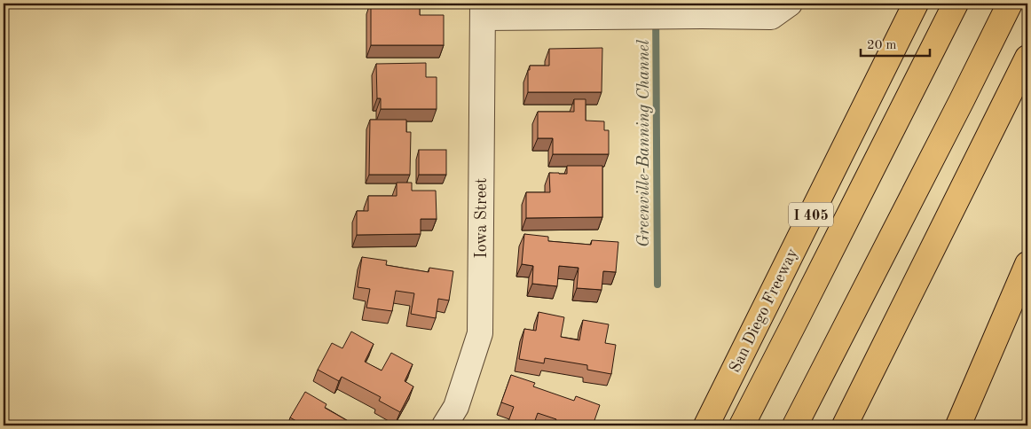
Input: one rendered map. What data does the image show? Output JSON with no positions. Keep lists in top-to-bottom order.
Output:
{
  "streets": {
    "highway": ["I 405", "San Diego Freeway"],
    "street": ["Iowa Street"]
  },
  "water": ["Greenville-Banning Channel"],
  "scale_bar": "20 m"
}
